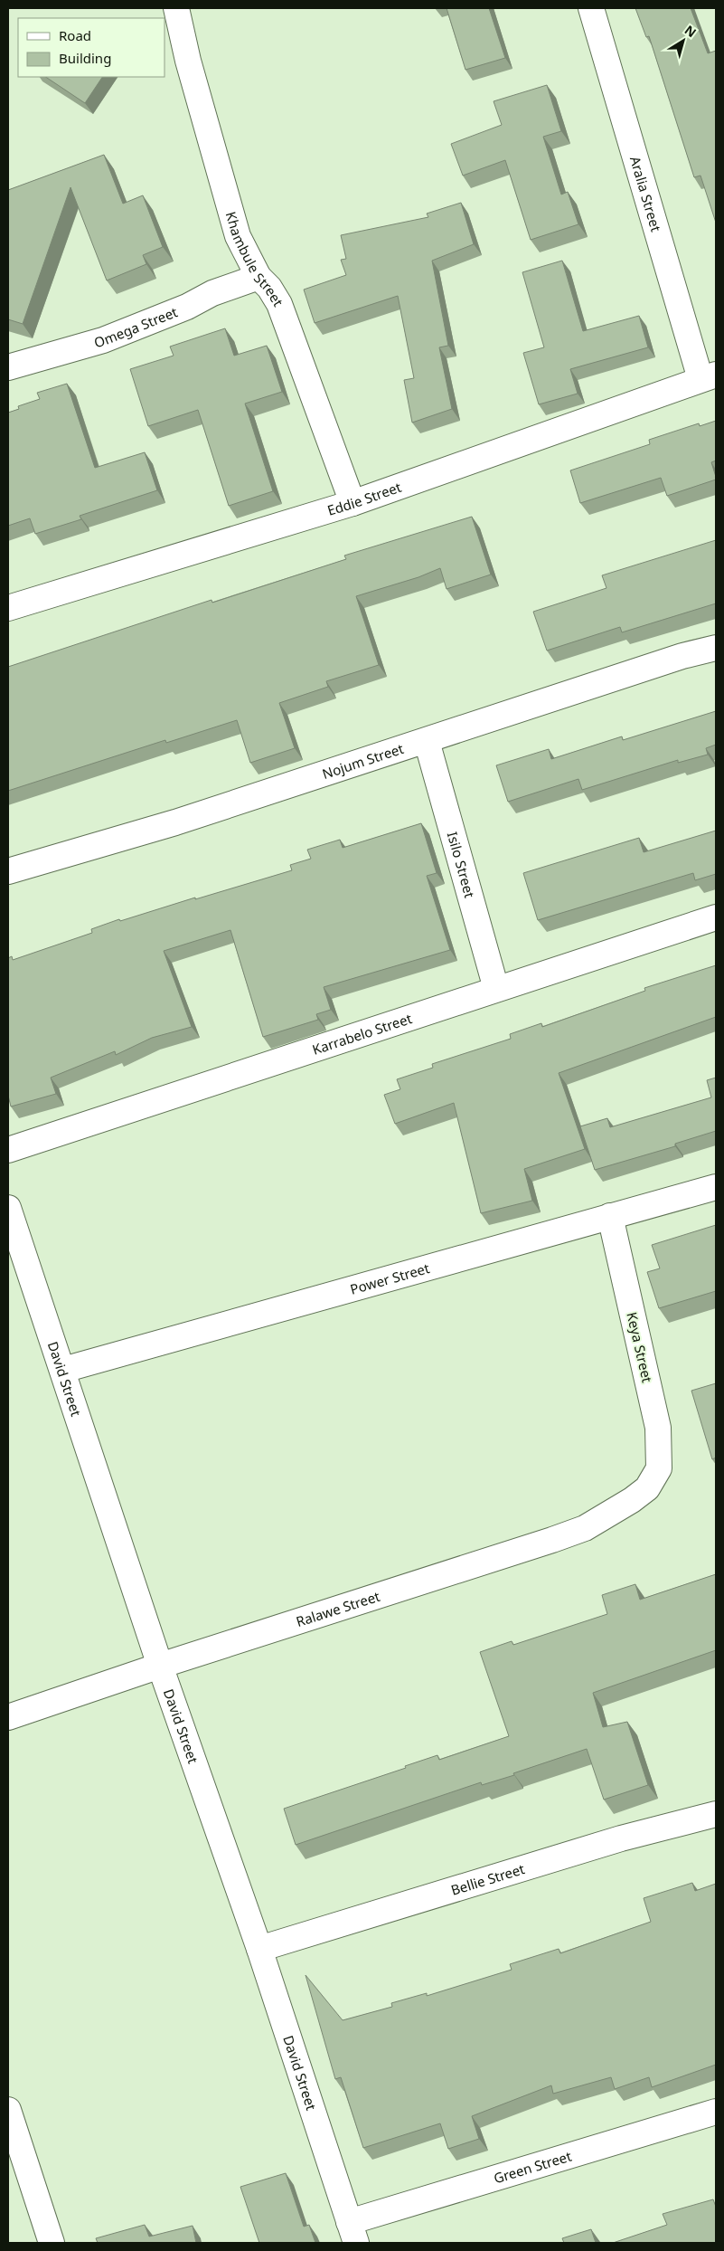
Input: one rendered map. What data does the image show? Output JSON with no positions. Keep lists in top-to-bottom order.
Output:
{
  "streets": {
    "street": [
      "Aralia Street",
      "Khambule Street",
      "Omega Street",
      "Eddie Street",
      "Nojum Street",
      "Isilo Street",
      "Karrabelo Street",
      "Power Street",
      "Keya Street",
      "David Street",
      "Ralawe Street",
      "Bellie Street",
      "Green Street"
    ]
  },
  "crossings": [
    ["Aralia Street", "Eddie Street"],
    ["Khambule Street", "Omega Street"],
    ["Khambule Street", "Eddie Street"],
    ["Nojum Street", "Isilo Street"],
    ["Isilo Street", "Karrabelo Street"],
    ["Power Street", "Keya Street"],
    ["Power Street", "David Street"],
    ["Keya Street", "Ralawe Street"],
    ["David Street", "Ralawe Street"],
    ["David Street", "Bellie Street"],
    ["David Street", "Green Street"]
  ],
  "legend": ["Road", "Building"],
  "north": "top right"
}
